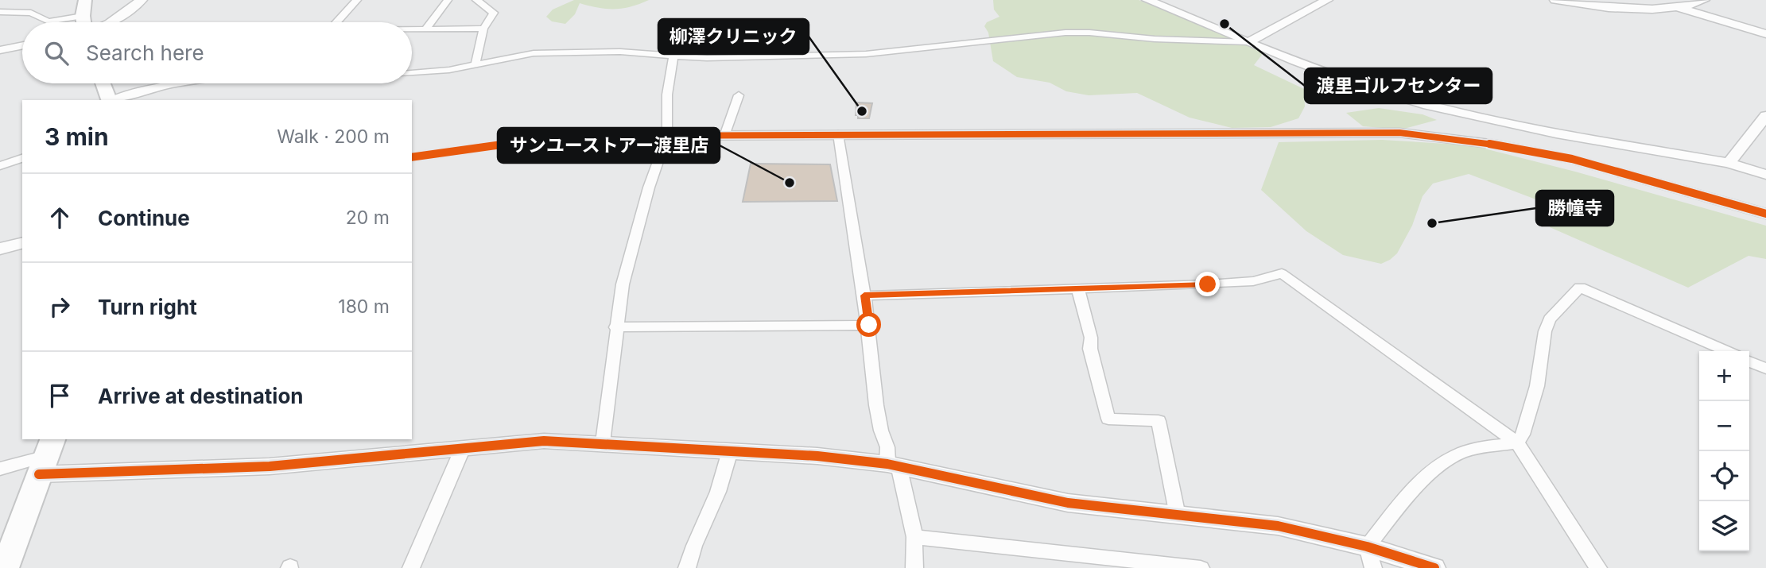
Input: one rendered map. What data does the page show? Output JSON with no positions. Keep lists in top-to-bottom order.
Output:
{
  "places": [
    "渡里ゴルフセンター",
    "柳澤クリニック",
    "サンユーストアー渡里店",
    "勝幢寺"
  ],
  "page": {
    "search": "Search here",
    "heading": ["3 min", "Walk · 200 m"],
    "list": [
      ["Continue", "20 m"],
      ["Turn right", "180 m"],
      "Arrive at destination"
    ],
    "map_buttons": ["+", "−"]
  }
}
